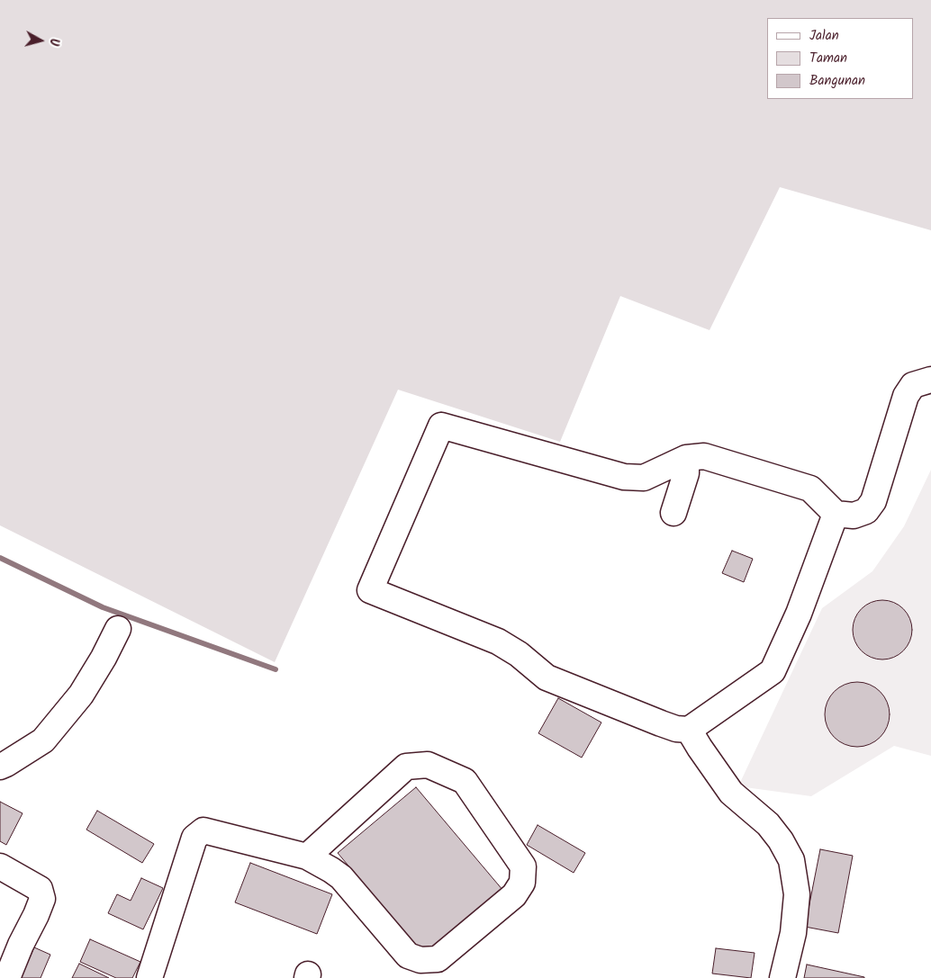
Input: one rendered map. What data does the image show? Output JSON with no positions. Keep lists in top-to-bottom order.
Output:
{
  "legend": ["Jalan", "Taman", "Bangunan"],
  "north": "right"
}
